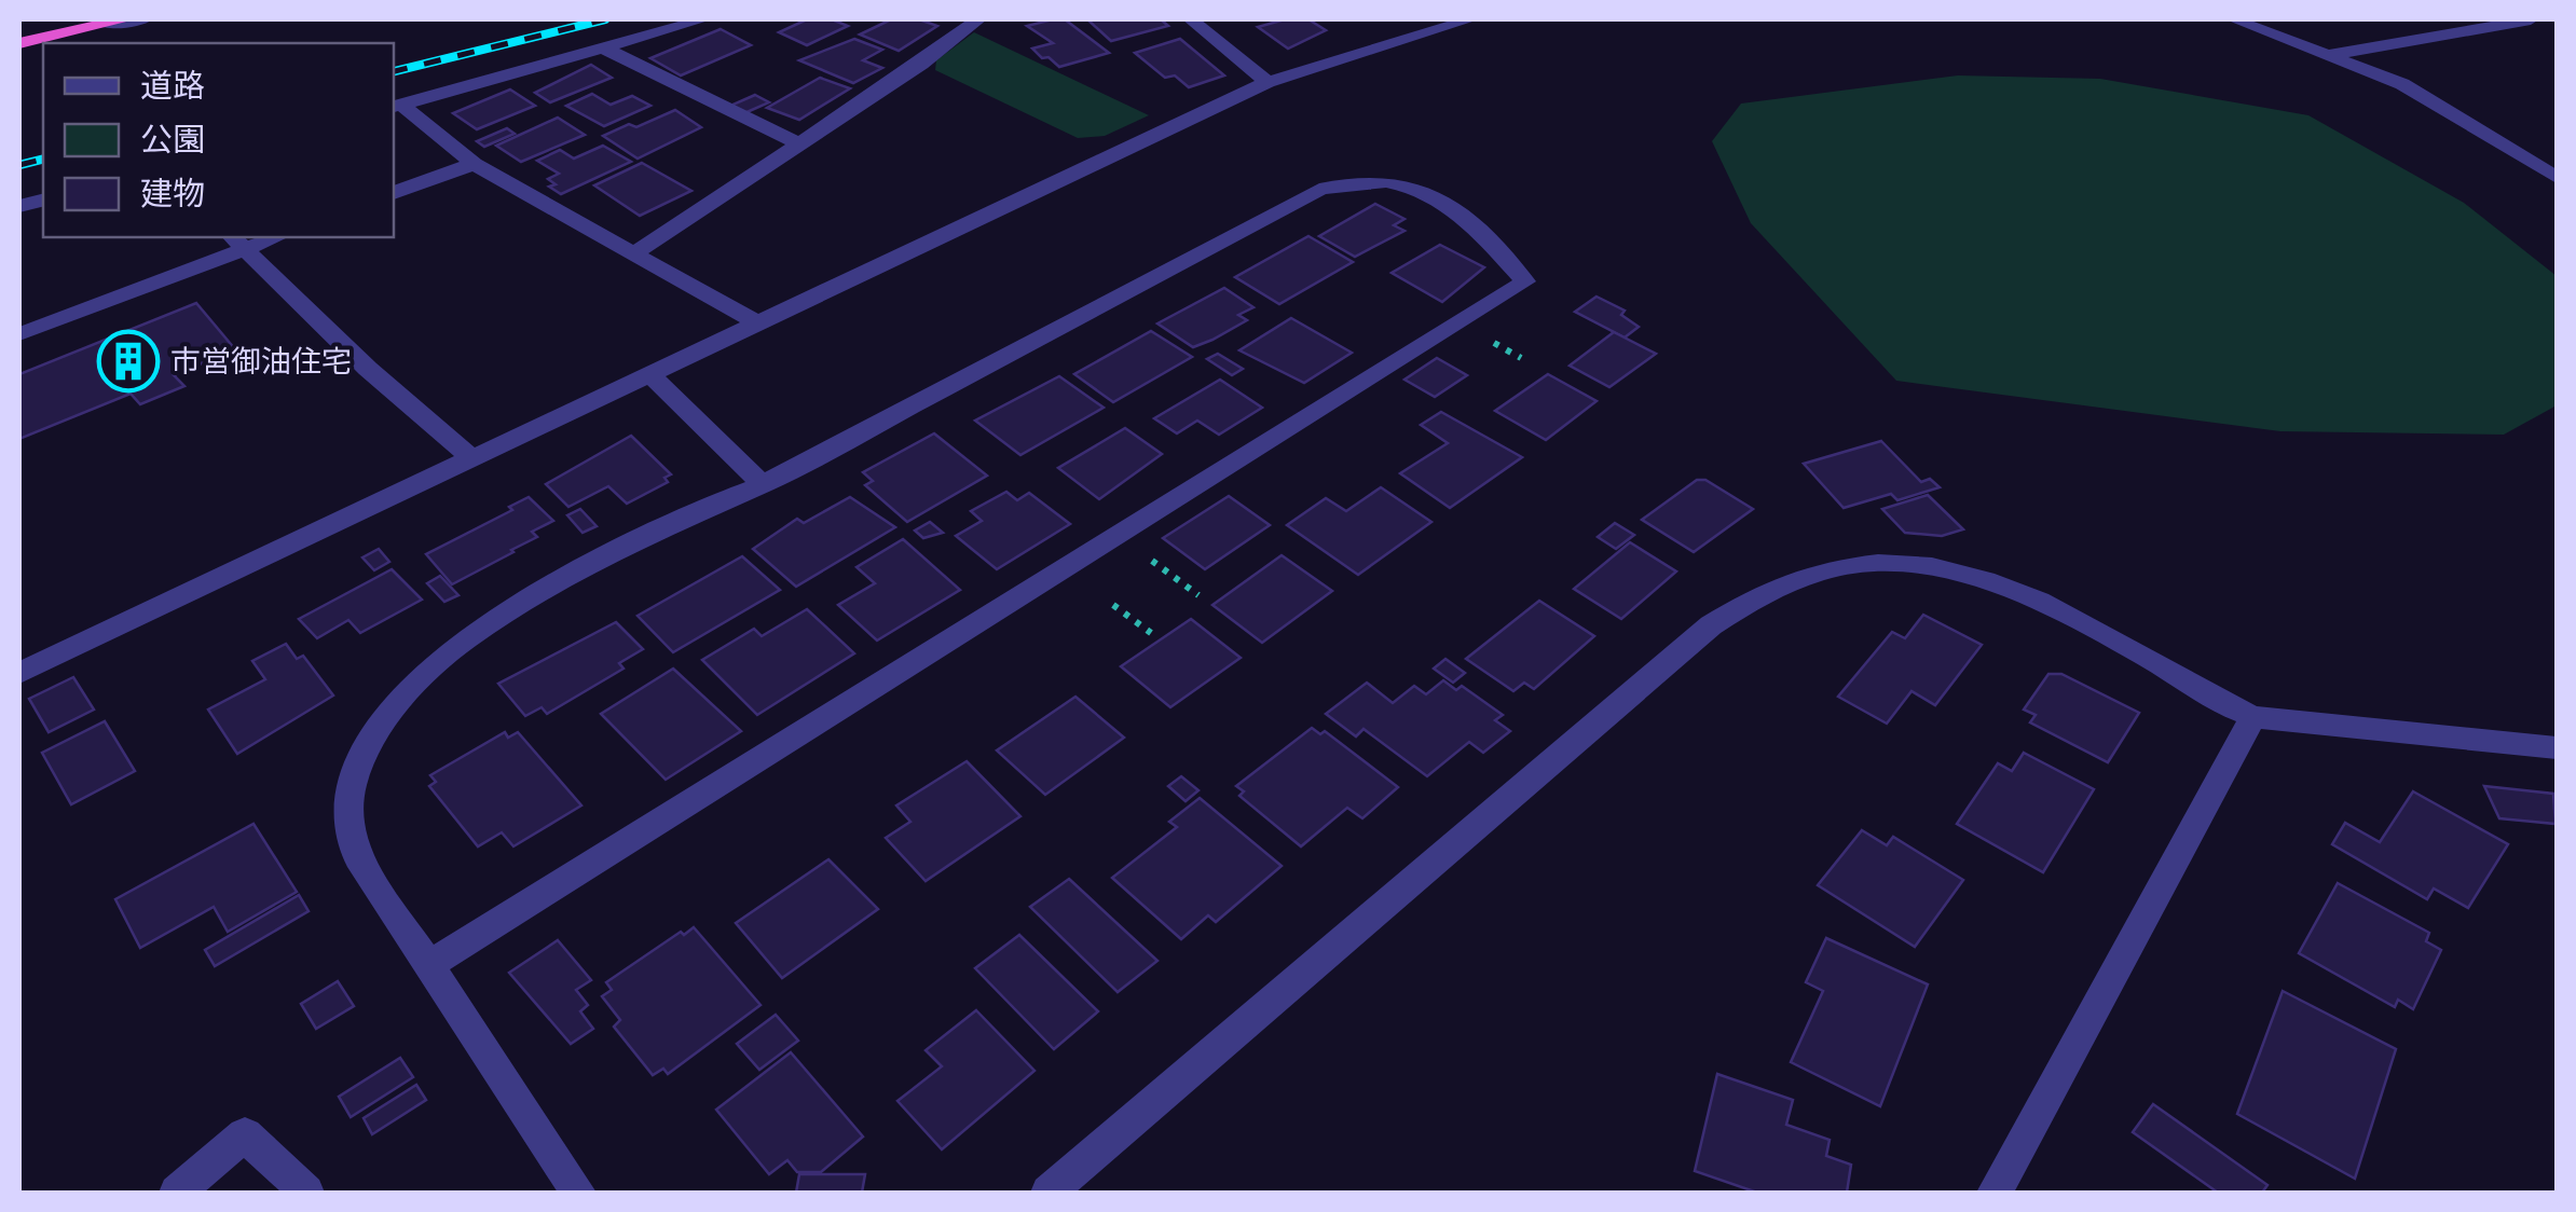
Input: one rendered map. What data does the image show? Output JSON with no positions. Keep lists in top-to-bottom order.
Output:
{
  "places": {
    "building": ["市営御油住宅"]
  },
  "legend": ["道路", "公園", "建物"]
}
